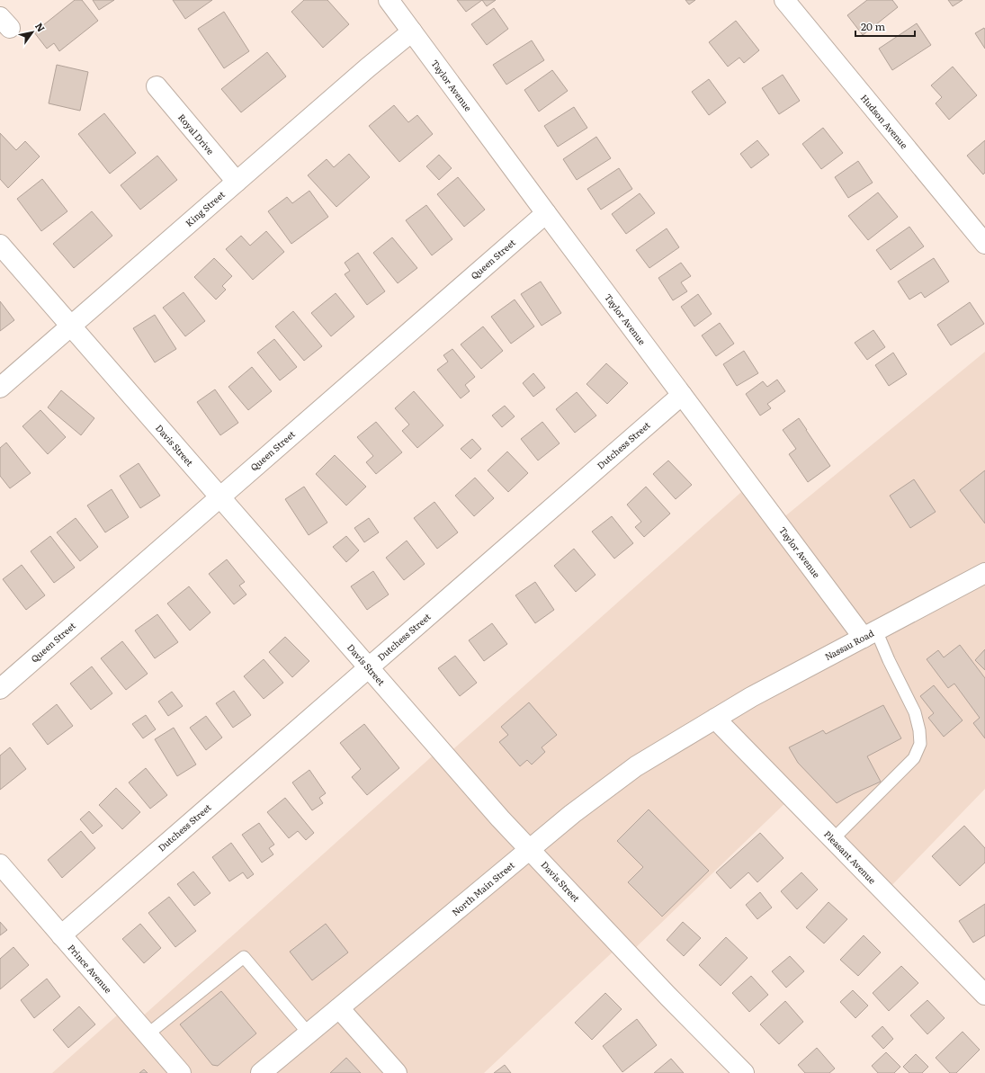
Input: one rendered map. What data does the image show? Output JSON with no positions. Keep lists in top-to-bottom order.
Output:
{
  "streets": {
    "street": [
      "Taylor Avenue",
      "Hudson Avenue",
      "Royal Drive",
      "King Street",
      "Queen Street",
      "Davis Street",
      "Dutchess Street",
      "Nassau Road",
      "Pleasant Avenue",
      "North Main Street",
      "Prince Avenue"
    ]
  },
  "crossings": [
    ["Taylor Avenue", "King Street"],
    ["Taylor Avenue", "Queen Street"],
    ["Taylor Avenue", "Dutchess Street"],
    ["Taylor Avenue", "Nassau Road"],
    ["Royal Drive", "King Street"],
    ["King Street", "Davis Street"],
    ["Queen Street", "Davis Street"],
    ["Davis Street", "Dutchess Street"],
    ["Davis Street", "North Main Street"],
    ["Dutchess Street", "Prince Avenue"],
    ["Nassau Road", "Pleasant Avenue"],
    ["Nassau Road", "North Main Street"],
    ["Pleasant Avenue", "North Main Street"]
  ],
  "scale_bar": "20 m",
  "north": "top right"
}
